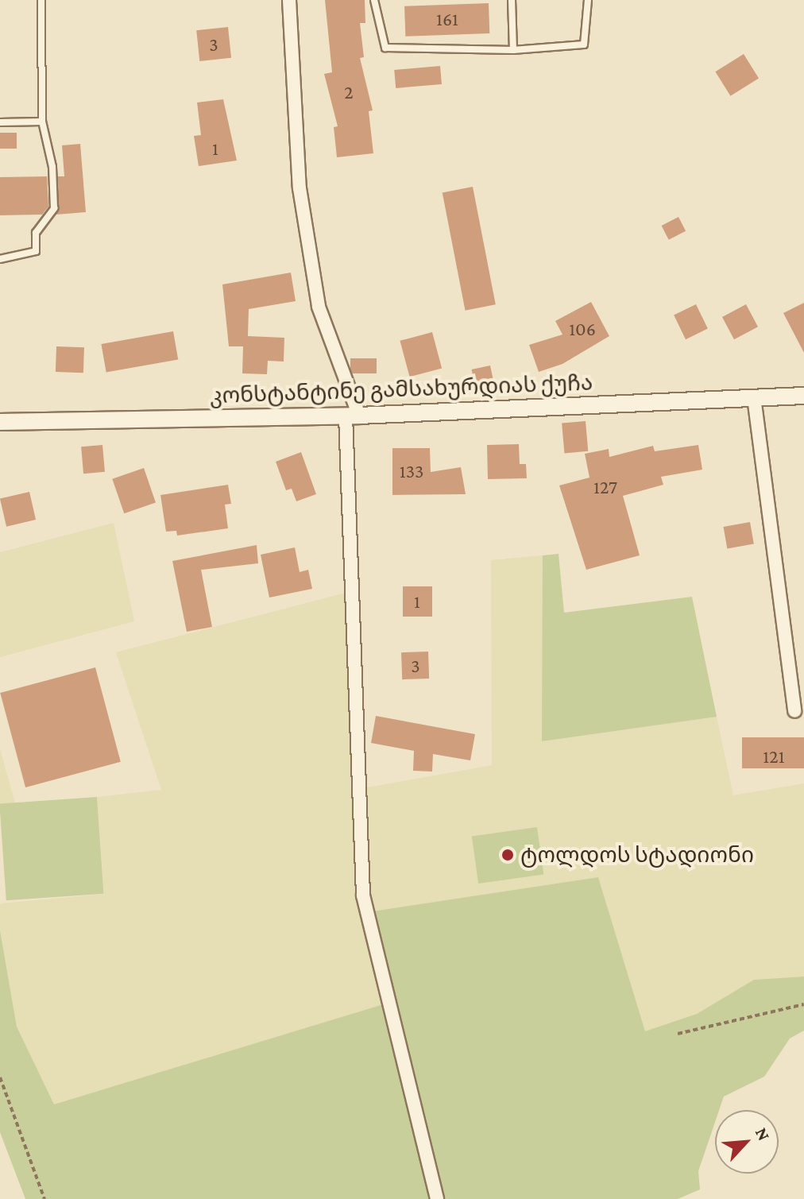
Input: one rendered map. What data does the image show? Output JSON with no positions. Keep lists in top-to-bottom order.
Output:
{
  "streets": {
    "street": ["კონსტანტინე გამსახურდიას ქუჩა"]
  },
  "places": ["ტოლდოს სტადიონი"],
  "house_numbers": [
    "161",
    "3",
    "2",
    "1",
    "106",
    "133",
    "127",
    "1",
    "3",
    "121"
  ],
  "north": "top right"
}
